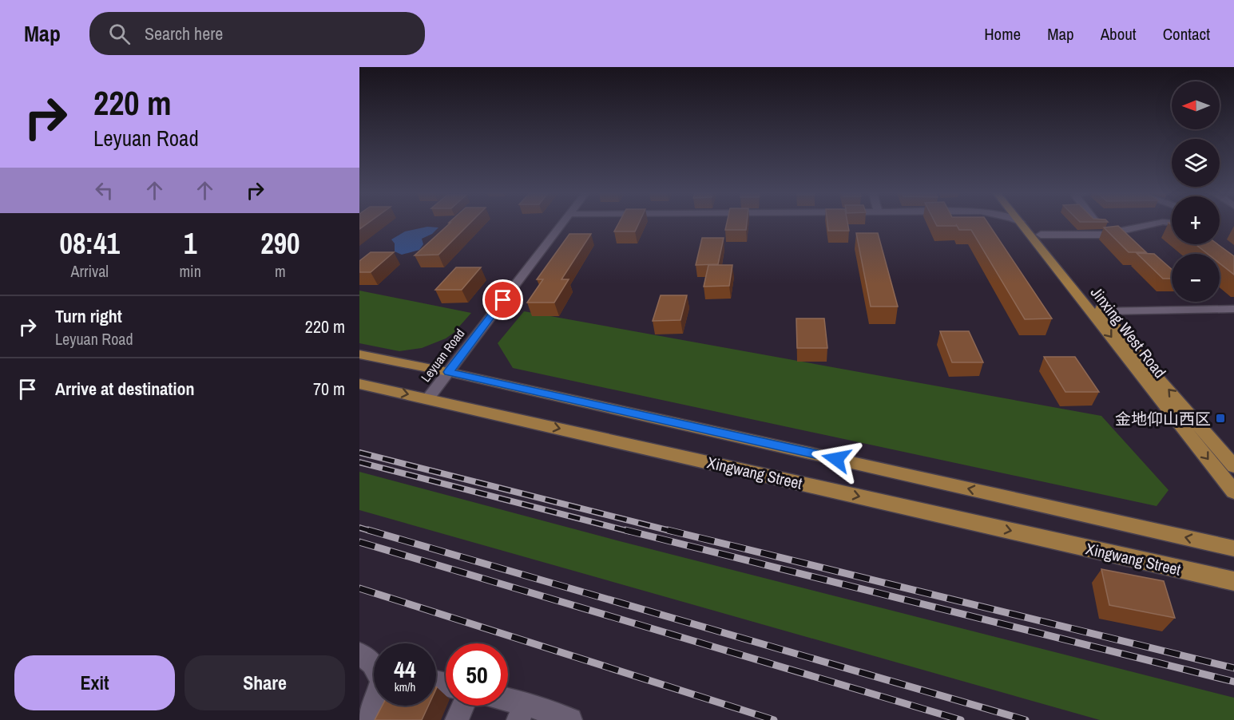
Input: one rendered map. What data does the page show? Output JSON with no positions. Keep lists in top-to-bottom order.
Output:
{
  "streets": {
    "main road": ["Jinxing West Road", "Xingwang Street"],
    "street": ["Leyuan Road"]
  },
  "crossings": [
    ["Leyuan Road", "Xingwang Street"]
  ],
  "places": {
    "transit": ["金地仰山西区"]
  },
  "north": "left",
  "page": {
    "header": "Map",
    "search": "Search here",
    "nav": [
      "Home",
      "Map",
      "About",
      "Contact"
    ],
    "turn": ["220 m", "Leyuan Road"],
    "map_buttons": ["+", "−"],
    "eta": [
      "08:41",
      "Arrival",
      "1",
      "min",
      "290",
      "m"
    ],
    "list": [
      {
        "name": "Turn right",
        "note": "Leyuan Road",
        "value": "220 m"
      },
      {
        "name": "Arrive at destination",
        "value": "70 m"
      }
    ],
    "speed": "44 km/h",
    "limit": "50",
    "buttons": ["Exit", "Share"]
  }
}
